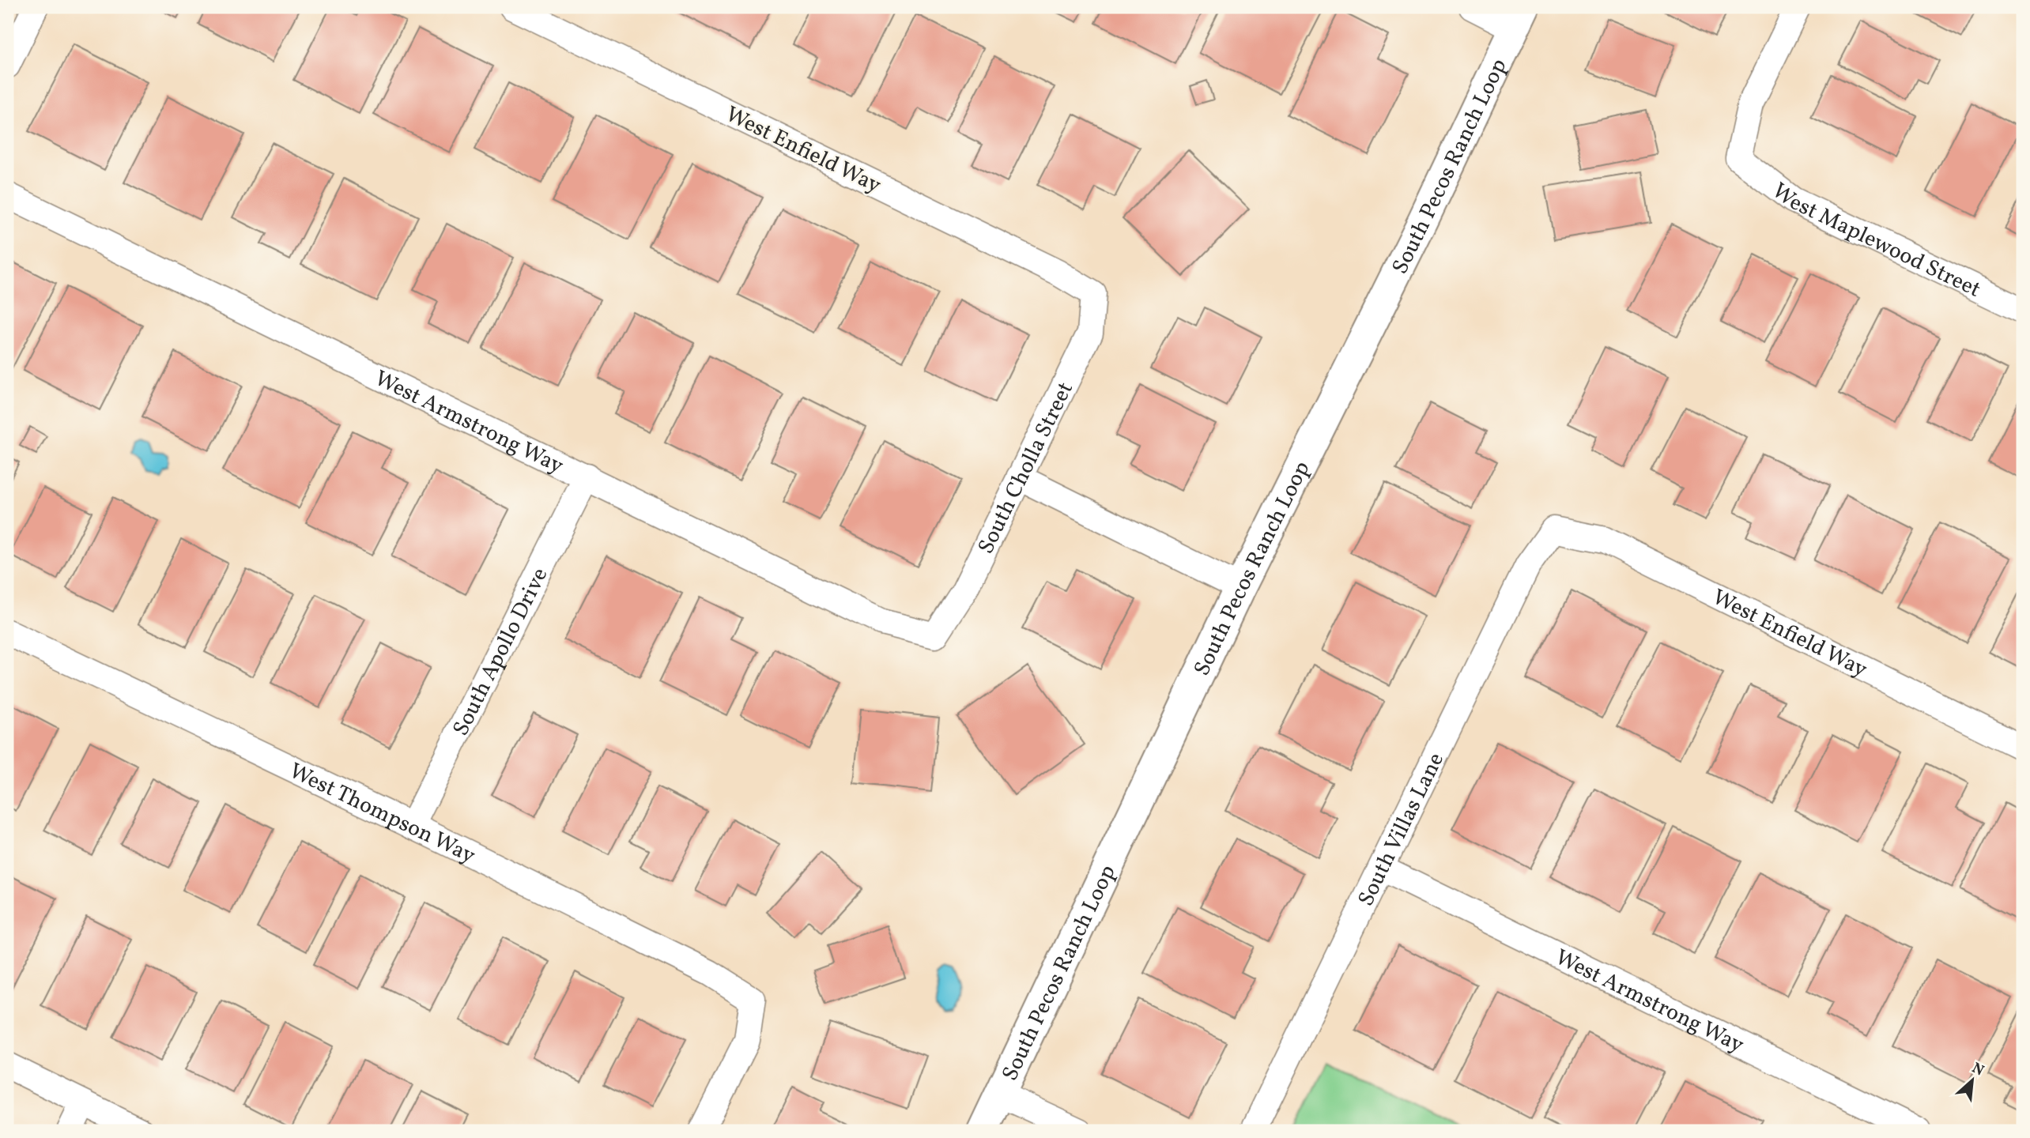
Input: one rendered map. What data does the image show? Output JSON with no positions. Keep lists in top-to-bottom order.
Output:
{
  "streets": {
    "street": [
      "West Enfield Way",
      "South Pecos Ranch Loop",
      "West Maplewood Street",
      "West Armstrong Way",
      "South Cholla Street",
      "South Apollo Drive",
      "West Thompson Way",
      "South Villas Lane"
    ]
  },
  "crossings": [
    ["West Enfield Way", "South Cholla Street"],
    ["West Enfield Way", "South Villas Lane"],
    ["West Armstrong Way", "South Cholla Street"],
    ["West Armstrong Way", "South Apollo Drive"],
    ["West Armstrong Way", "South Villas Lane"],
    ["South Apollo Drive", "West Thompson Way"]
  ],
  "north": "top right"
}
